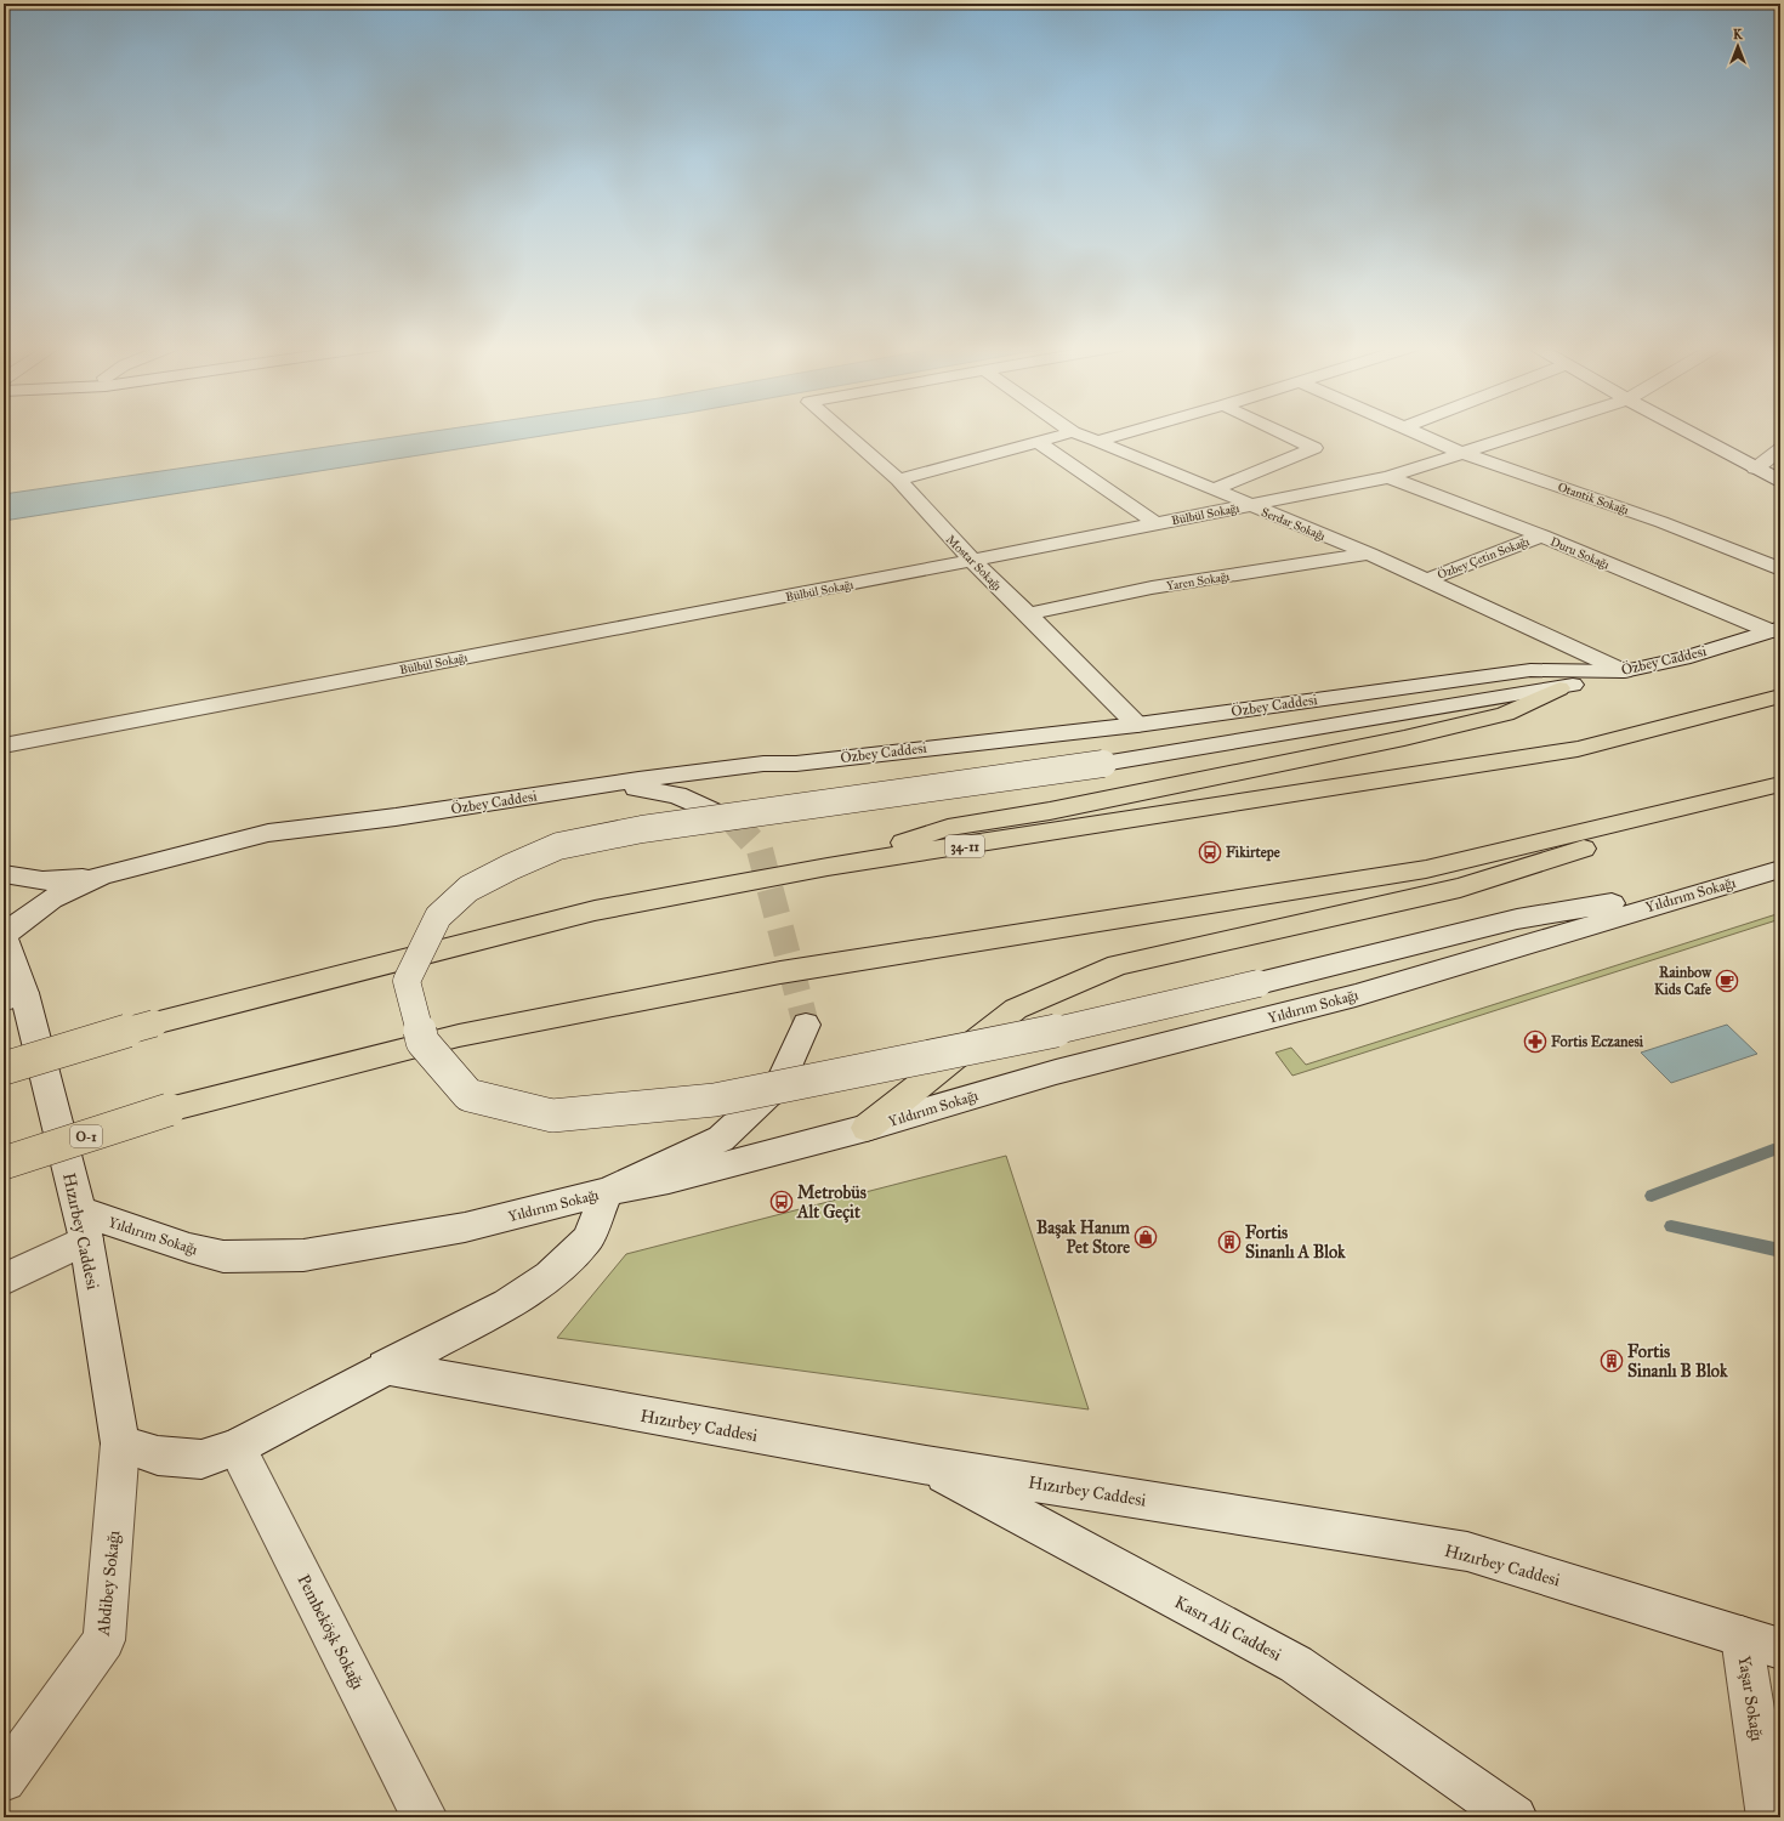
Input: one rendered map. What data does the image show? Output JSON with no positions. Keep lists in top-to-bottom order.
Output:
{
  "streets": {
    "highway": ["34-11", "O-1"],
    "street": [
      "Otantik Sokağı",
      "Bülbül Sokağı",
      "Serdar Sokağı",
      "Duru Sokağı",
      "Özbey Çetin Sokağı",
      "Mostar Sokağı",
      "Yaren Sokağı",
      "Özbey Caddesi",
      "Yıldırım Sokağı",
      "Hızırbey Caddesi",
      "Abdibey Sokağı",
      "Kasrı Ali Caddesi",
      "Pembeköşk Sokağı",
      "Yaşar Sokağı"
    ]
  },
  "crossings": [
    ["Otantik Sokağı", "Bülbül Sokağı"],
    ["Bülbül Sokağı", "Serdar Sokağı"],
    ["Bülbül Sokağı", "Duru Sokağı"],
    ["Bülbül Sokağı", "Mostar Sokağı"],
    ["Serdar Sokağı", "Özbey Çetin Sokağı"],
    ["Serdar Sokağı", "Yaren Sokağı"],
    ["Serdar Sokağı", "Özbey Caddesi"],
    ["Duru Sokağı", "Özbey Çetin Sokağı"],
    ["Duru Sokağı", "Özbey Caddesi"],
    ["Mostar Sokağı", "Yaren Sokağı"],
    ["Mostar Sokağı", "Özbey Caddesi"],
    ["Özbey Caddesi", "Hızırbey Caddesi"],
    ["Yıldırım Sokağı", "Hızırbey Caddesi"],
    ["Hızırbey Caddesi", "Abdibey Sokağı"],
    ["Hızırbey Caddesi", "Kasrı Ali Caddesi"],
    ["Hızırbey Caddesi", "Yaşar Sokağı"]
  ],
  "places": {
    "bus stop": ["Fikirtepe", "Metrobüs Alt Geçit"],
    "cafe": ["Rainbow Kids Cafe"],
    "pharmacy": ["Fortis Eczanesi"],
    "shop": ["Başak Hanım Pet Store"],
    "building": ["Fortis Sinanlı A Blok", "Fortis Sinanlı B Blok"]
  },
  "north": "top"
}
